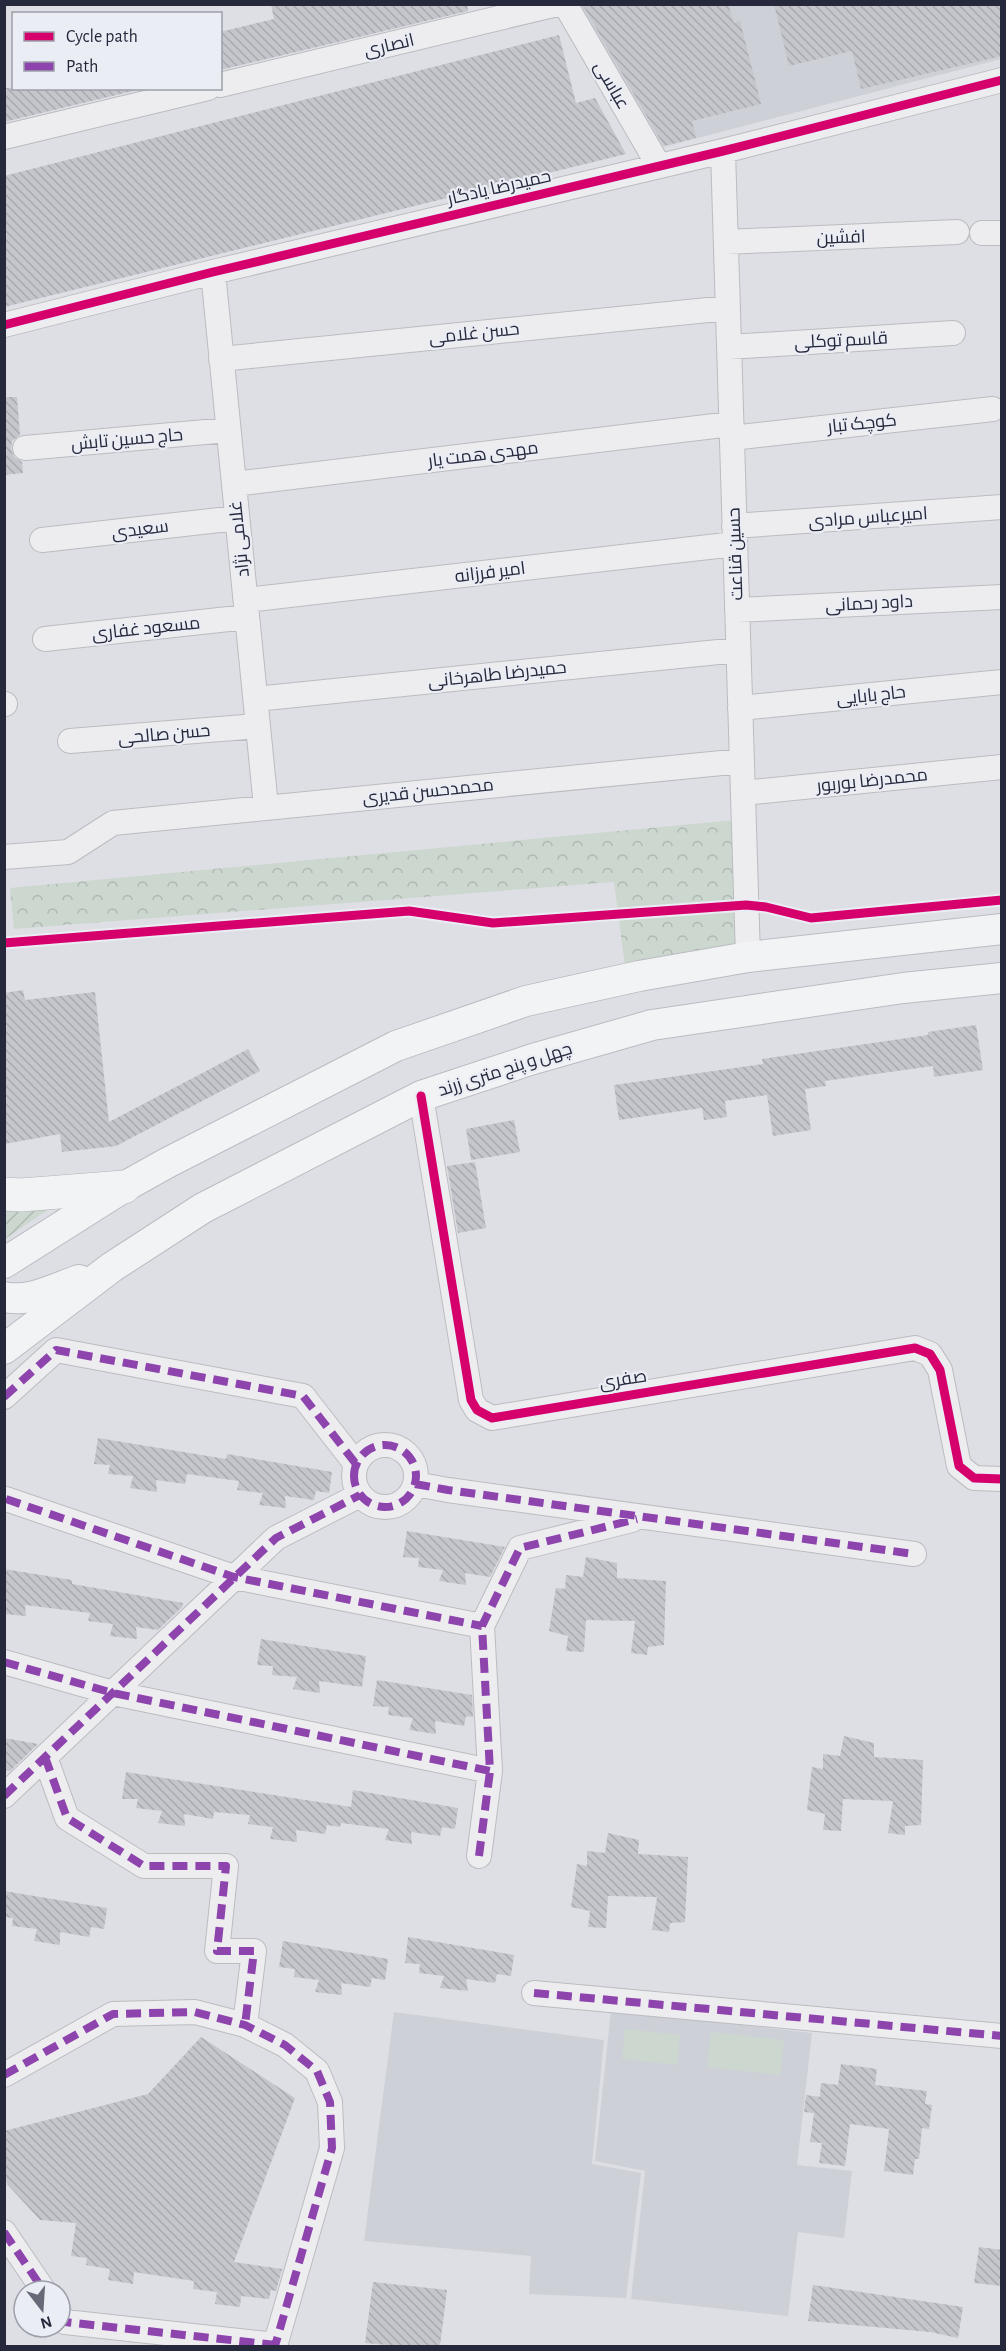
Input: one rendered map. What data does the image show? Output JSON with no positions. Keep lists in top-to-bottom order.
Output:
{
  "streets": {
    "main road": ["چهل و پنج متری زرند"],
    "street": [
      "انصاری",
      "عباسی",
      "حمیدرضا یادگار",
      "افشین",
      "حسن غلامی",
      "قاسم توکلی",
      "کوچک تبار",
      "حاج حسین تابش",
      "مهدی همت یار",
      "امیرعباس مرادی",
      "سعيدی",
      "غلامی نژاد",
      "حسین قناعت",
      "امیر فرزانه",
      "داود رحمانی",
      "مسعود غفاری",
      "حمیدرضا طاهرخانی",
      "حاج بابایی",
      "حسن صالحی",
      "محمدرضا بوربور",
      "محمدحسن قدیری",
      "صفری"
    ]
  },
  "crossings": [
    ["عباسی", "حمیدرضا یادگار"],
    ["حمیدرضا یادگار", "غلامی نژاد"],
    ["حمیدرضا یادگار", "حسین قناعت"],
    ["افشین", "حسین قناعت"],
    ["حسن غلامی", "غلامی نژاد"],
    ["حسن غلامی", "حسین قناعت"],
    ["قاسم توکلی", "حسین قناعت"],
    ["کوچک تبار", "مهدی همت یار"],
    ["کوچک تبار", "حسین قناعت"],
    ["حاج حسین تابش", "غلامی نژاد"],
    ["مهدی همت یار", "غلامی نژاد"],
    ["مهدی همت یار", "حسین قناعت"],
    ["امیرعباس مرادی", "حسین قناعت"],
    ["امیرعباس مرادی", "امیر فرزانه"],
    ["سعيدی", "غلامی نژاد"],
    ["غلامی نژاد", "امیر فرزانه"],
    ["غلامی نژاد", "مسعود غفاری"],
    ["غلامی نژاد", "حمیدرضا طاهرخانی"],
    ["غلامی نژاد", "حسن صالحی"],
    ["غلامی نژاد", "محمدحسن قدیری"],
    ["حسین قناعت", "امیر فرزانه"],
    ["حسین قناعت", "داود رحمانی"],
    ["حسین قناعت", "حمیدرضا طاهرخانی"],
    ["حسین قناعت", "حاج بابایی"],
    ["حسین قناعت", "محمدرضا بوربور"],
    ["حسین قناعت", "محمدحسن قدیری"],
    ["امیر فرزانه", "مسعود غفاری"],
    ["چهل و پنج متری زرند", "صفری"]
  ],
  "legend": ["Cycle path", "Path"],
  "north": "bottom"
}
